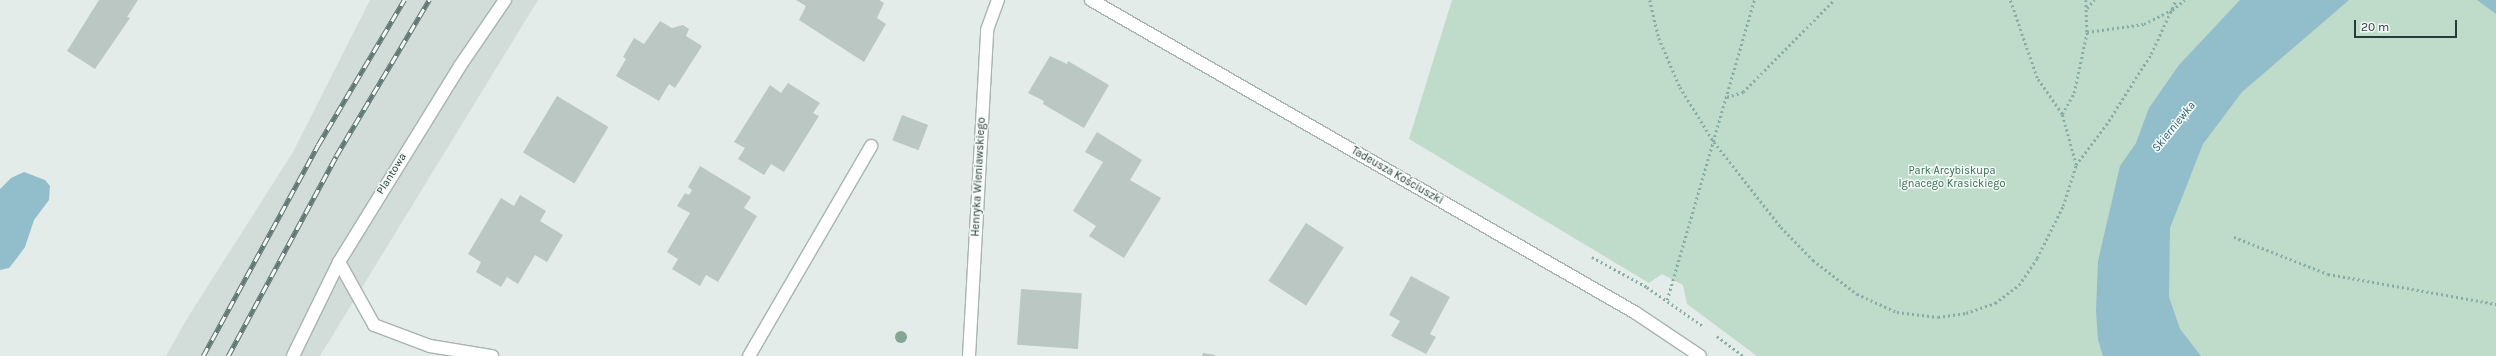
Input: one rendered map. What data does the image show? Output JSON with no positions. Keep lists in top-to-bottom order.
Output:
{
  "streets": {
    "street": ["Plantowa", "Tadeusza Kościuszki", "Henryka Wieniawskiego"]
  },
  "water": ["Skierniewka"],
  "parks": ["Park Arcybiskupa Ignacego Krasickiego"],
  "scale_bar": "20 m"
}
